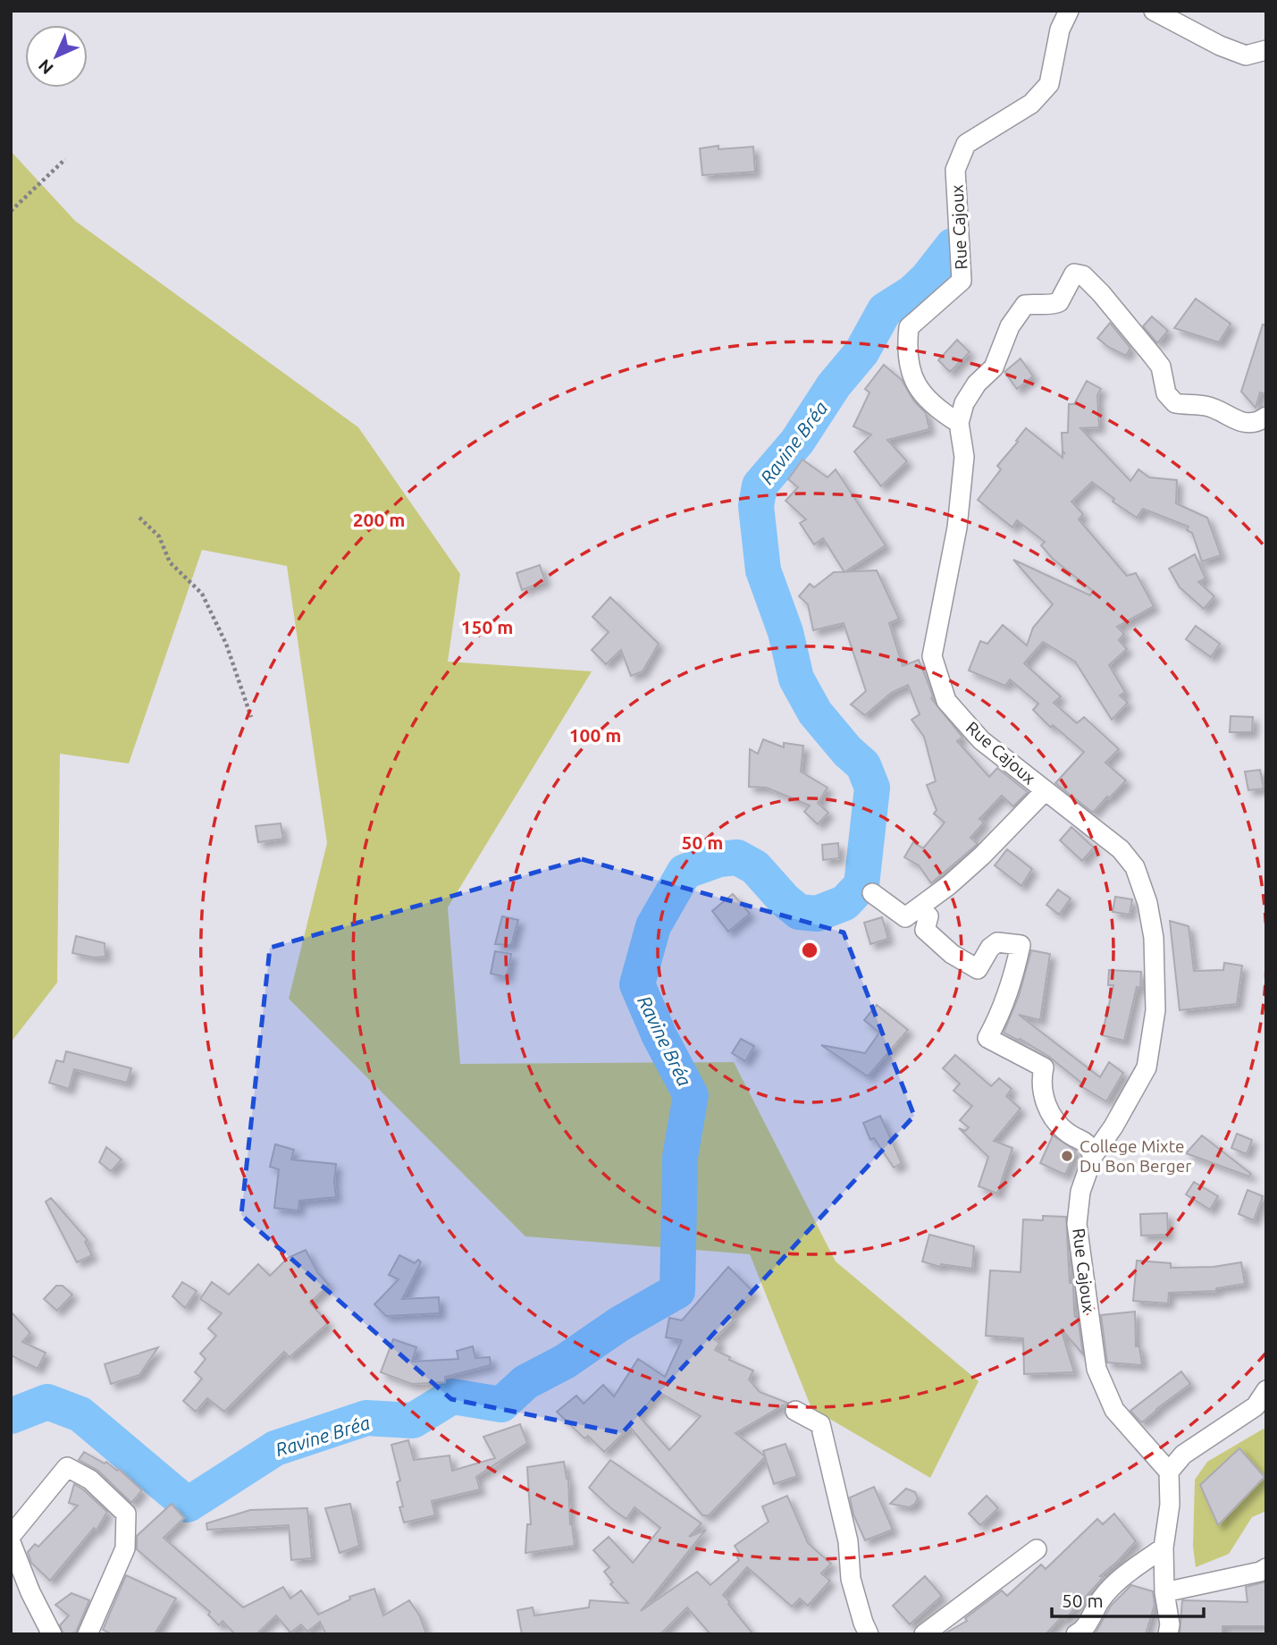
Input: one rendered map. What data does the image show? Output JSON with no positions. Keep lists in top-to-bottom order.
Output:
{
  "streets": {
    "street": ["Rue Cajoux"]
  },
  "water": ["Ravine Bréa"],
  "places": ["College Mixte Du Bon Berger"],
  "scale_bar": "50 m",
  "north": "bottom left",
  "rings": [
    "200 m",
    "150 m",
    "100 m",
    "50 m"
  ]
}
